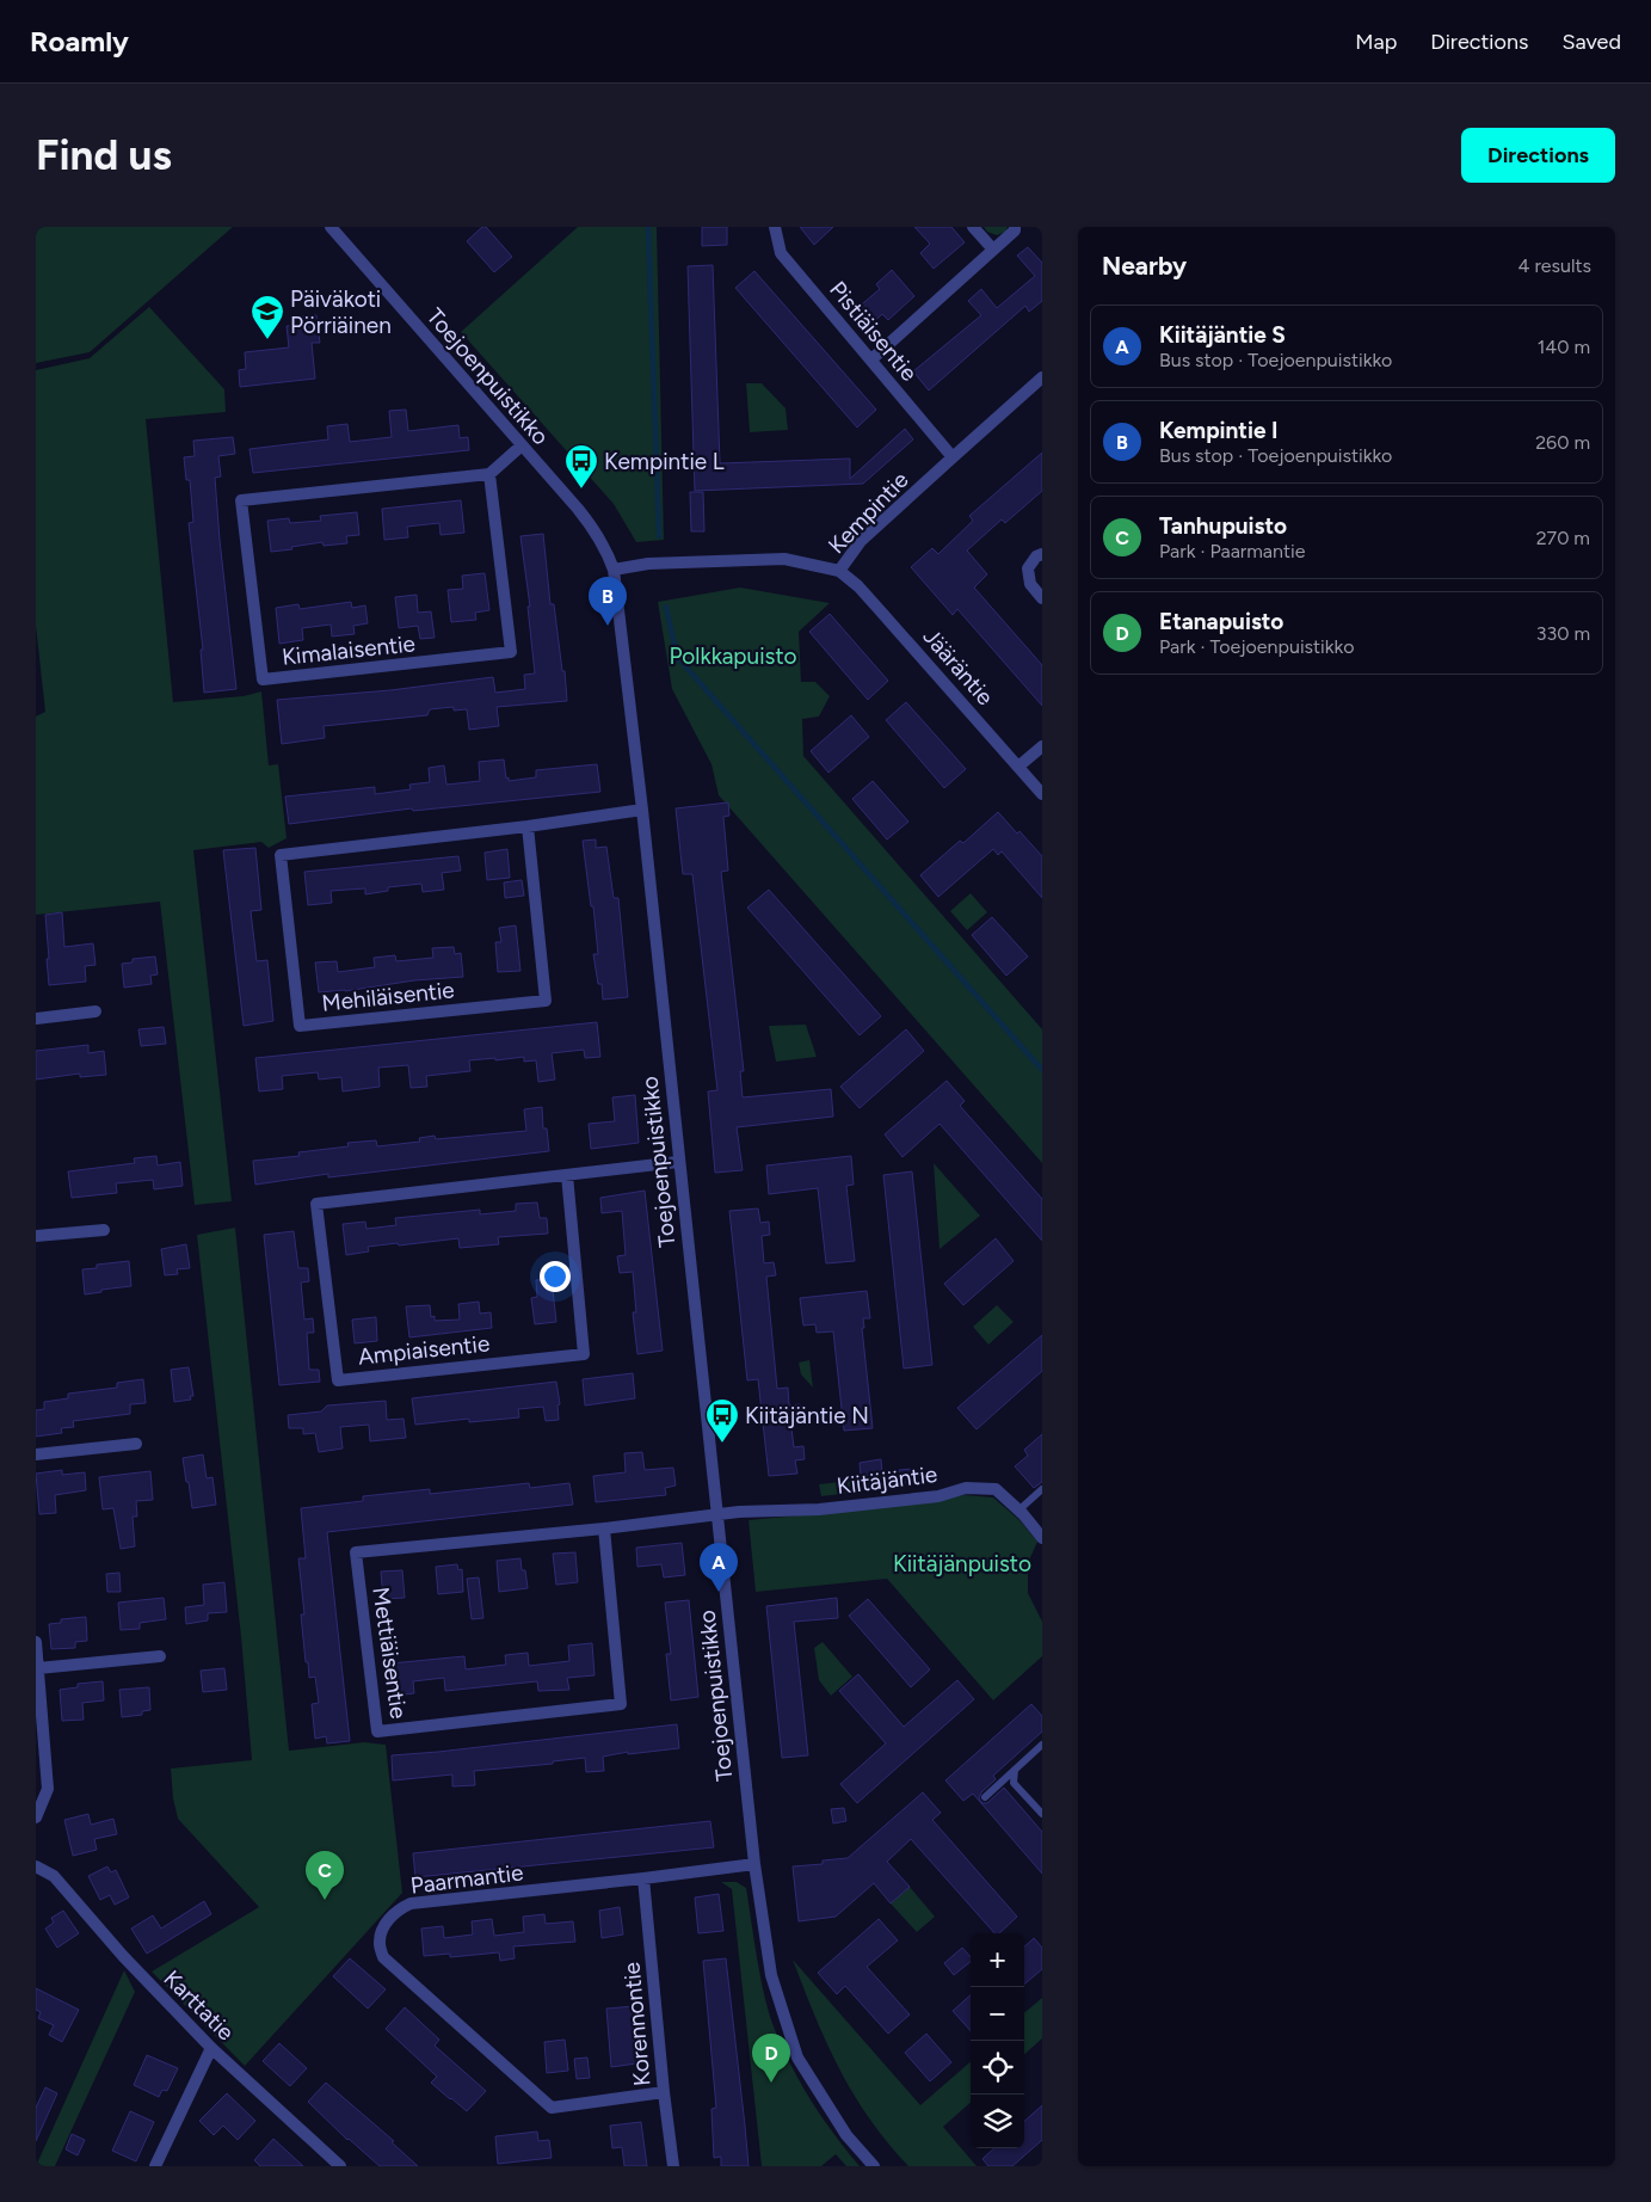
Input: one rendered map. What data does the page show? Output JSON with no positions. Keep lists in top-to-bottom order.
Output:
{
  "streets": {
    "street": [
      "Pistiäisentie",
      "Toejoenpuistikko",
      "Kempintie",
      "Kimalaisentie",
      "Jääräntie",
      "Mehiläisentie",
      "Ampiaisentie",
      "Kiitäjäntie",
      "Mettiäisentie",
      "Paarmantie",
      "Karttatie",
      "Korennontie"
    ]
  },
  "crossings": [
    ["Pistiäisentie", "Kempintie"],
    ["Toejoenpuistikko", "Kempintie"],
    ["Toejoenpuistikko", "Mehiläisentie"],
    ["Toejoenpuistikko", "Ampiaisentie"],
    ["Toejoenpuistikko", "Kiitäjäntie"],
    ["Toejoenpuistikko", "Mettiäisentie"],
    ["Toejoenpuistikko", "Paarmantie"],
    ["Kempintie", "Jääräntie"],
    ["Kiitäjäntie", "Mettiäisentie"],
    ["Paarmantie", "Korennontie"]
  ],
  "parks": ["Polkkapuisto", "Kiitäjänpuisto"],
  "places": {
    "school or university": ["Päiväkoti Pörriäinen"],
    "bus stop": ["Kempintie L", "Kiitäjäntie N"]
  },
  "page": {
    "header": "Roamly",
    "nav": ["Map", "Directions", "Saved"],
    "buttons": "Directions",
    "title": "Find us",
    "heading": ["Nearby", "4 results"],
    "list": [
      {
        "mark": "A",
        "name": "Kiitäjäntie S",
        "note": "Bus stop · Toejoenpuistikko",
        "value": "140 m"
      },
      {
        "mark": "B",
        "name": "Kempintie I",
        "note": "Bus stop · Toejoenpuistikko",
        "value": "260 m"
      },
      {
        "mark": "C",
        "name": "Tanhupuisto",
        "note": "Park · Paarmantie",
        "value": "270 m"
      },
      {
        "mark": "D",
        "name": "Etanapuisto",
        "note": "Park · Toejoenpuistikko",
        "value": "330 m"
      }
    ],
    "pins": [
      "B",
      "A",
      "C",
      "D"
    ],
    "map_buttons": ["+", "−"]
  }
}
